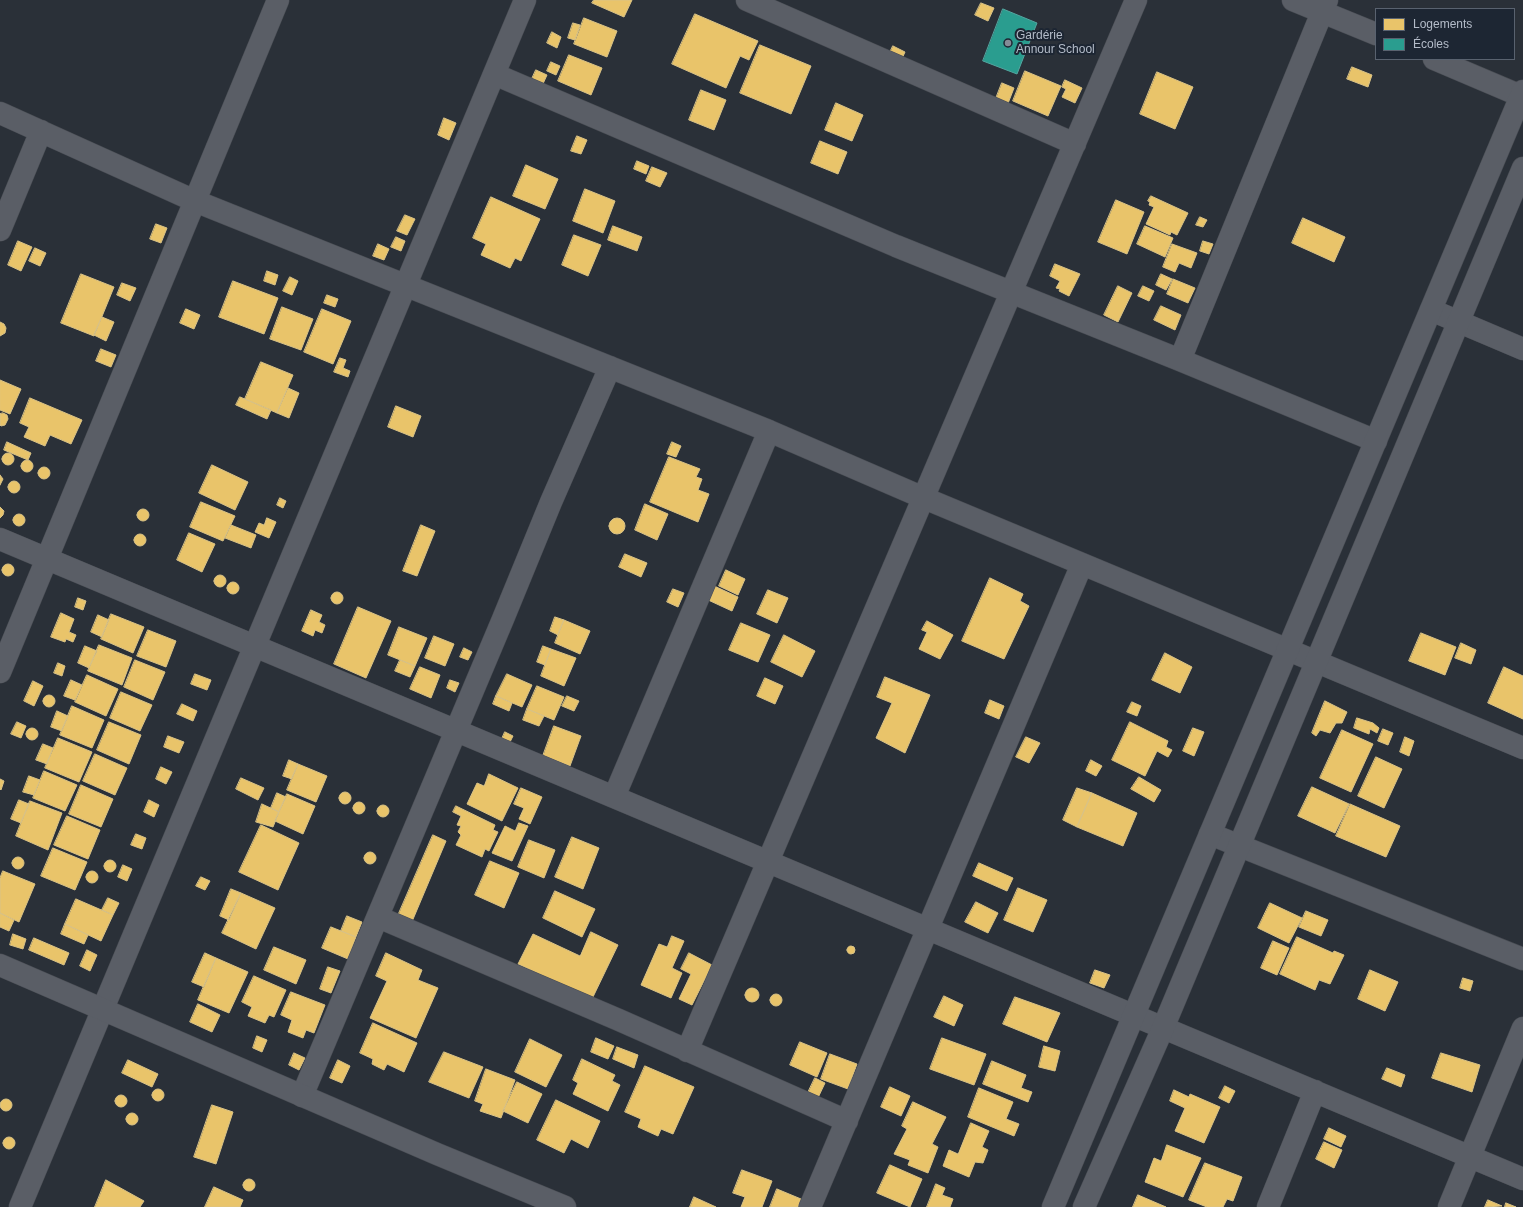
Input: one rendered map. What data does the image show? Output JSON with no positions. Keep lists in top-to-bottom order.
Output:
{
  "places": ["Gardérie Annour School"],
  "legend": ["Logements", "Écoles"]
}
